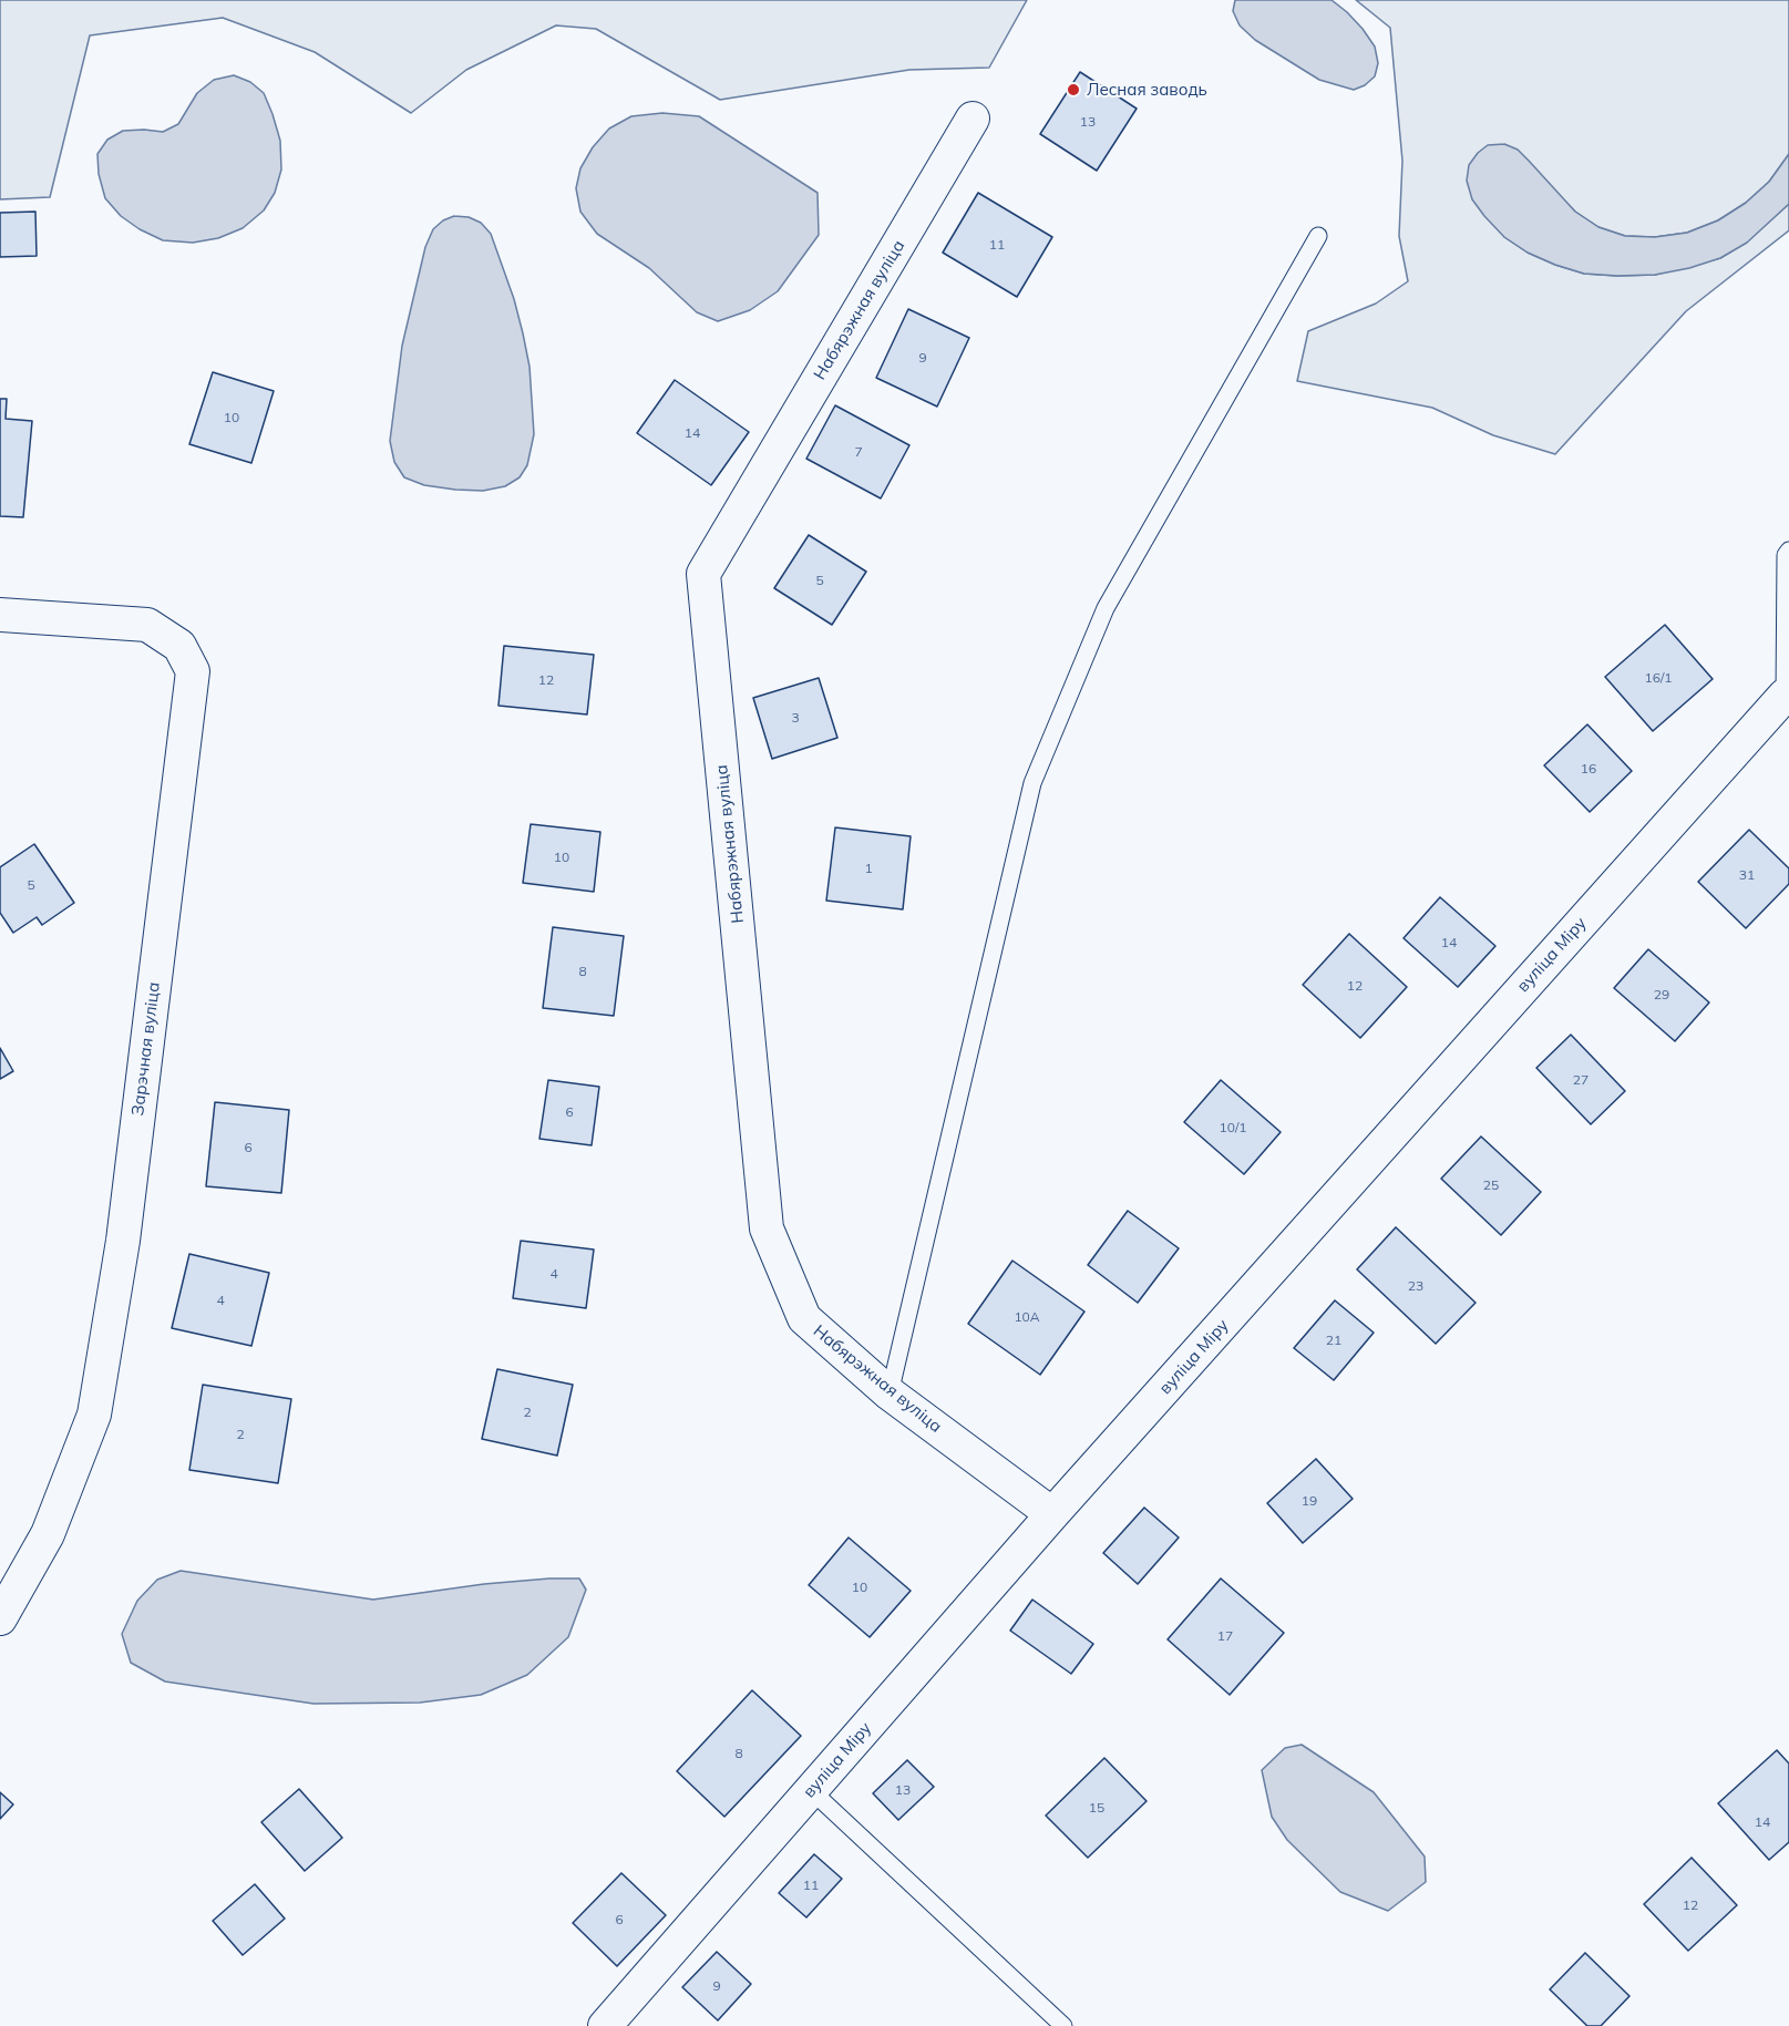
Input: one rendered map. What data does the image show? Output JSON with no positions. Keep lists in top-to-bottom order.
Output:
{
  "streets": {
    "street": ["Набярэжная вуліца", "вуліца Міру", "Зарэчная вуліца"]
  },
  "crossings": [
    ["Набярэжная вуліца", "вуліца Міру"]
  ],
  "places": ["Лесная заводь"],
  "house_numbers": [
    "13",
    "11",
    "9",
    "10",
    "14",
    "7",
    "5",
    "16/1",
    "12",
    "3",
    "16",
    "10",
    "1",
    "31",
    "5",
    "14",
    "8",
    "12",
    "29",
    "27",
    "6",
    "10/1",
    "6",
    "25",
    "4",
    "23",
    "4",
    "10А",
    "21",
    "2",
    "2",
    "19",
    "10",
    "17",
    "8",
    "13",
    "15",
    "14",
    "11",
    "12",
    "6",
    "9"
  ]
}
